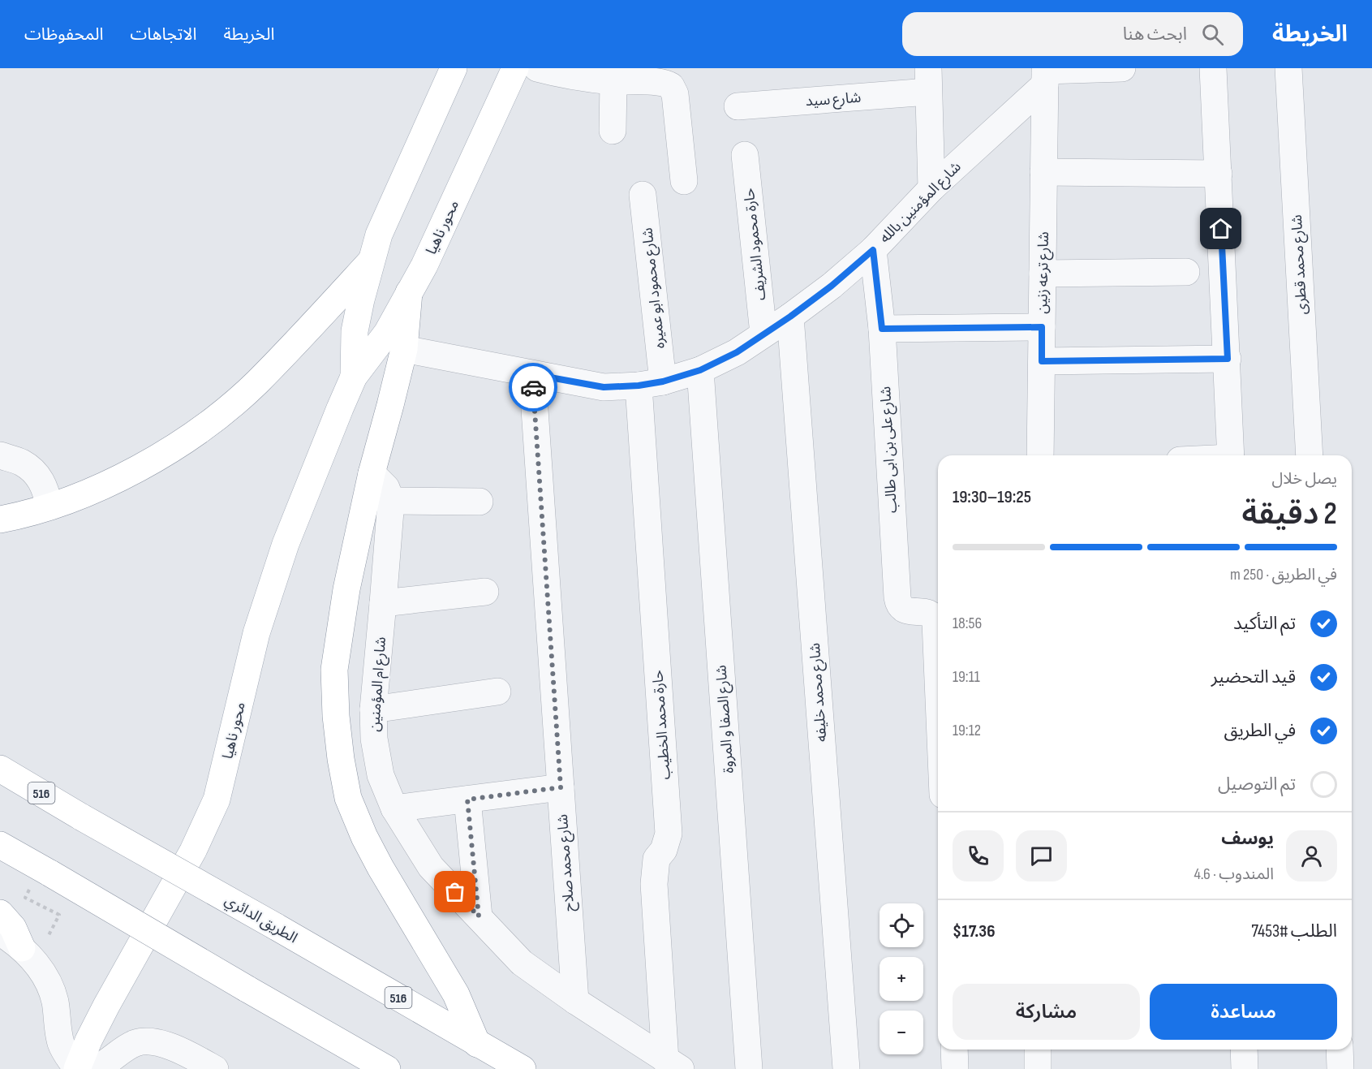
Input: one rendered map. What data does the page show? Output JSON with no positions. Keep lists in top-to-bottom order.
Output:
{
  "streets": {
    "main road": ["محور ناهيا", "516", "الطريق الدائري"],
    "street": [
      "شارع سيد",
      "شارع المؤمنين بالله",
      "حارة محمود الشريف",
      "شارع محمد قطرى",
      "شارع ترعه زنين",
      "شارع محمود ابو عميره",
      "شارع على بن ابى طالب",
      "شارع ام المؤمنين",
      "شارع محمد خليفه",
      "شارع الصفا و المروة",
      "حارة محمد الخطيب",
      "شارع محمد صلاح"
    ]
  },
  "crossings": [
    ["شارع المؤمنين بالله", "حارة محمود الشريف"],
    ["شارع المؤمنين بالله", "شارع ترعه زنين"],
    ["شارع المؤمنين بالله", "شارع محمود ابو عميره"],
    ["شارع المؤمنين بالله", "شارع على بن ابى طالب"],
    ["شارع المؤمنين بالله", "شارع محمد خليفه"],
    ["شارع المؤمنين بالله", "شارع الصفا و المروة"],
    ["شارع المؤمنين بالله", "حارة محمد الخطيب"],
    ["شارع المؤمنين بالله", "شارع محمد صلاح"],
    ["شارع محمود ابو عميره", "حارة محمد الخطيب"],
    ["شارع ام المؤمنين", "حارة محمد الخطيب"],
    ["شارع ام المؤمنين", "شارع محمد صلاح"]
  ],
  "page": {
    "header": "الخريطة",
    "search": "ابحث هنا",
    "nav": ["الخريطة", "الاتجاهات", "المحفوظات"],
    "heading": ["2 دقيقة", "يصل خلال", "19:25–19:30"],
    "panel": [
      "يوسف",
      "المندوب · 4.6",
      "الطلب #7453",
      "$17.36"
    ],
    "bar": "في الطريق · 250 m",
    "list": [
      ["تم التأكيد", "18:56"],
      ["قيد التحضير", "19:11"],
      ["في الطريق", "19:12"],
      "تم التوصيل"
    ],
    "map_buttons": ["+", "−"],
    "buttons": ["مساعدة", "مشاركة"]
  }
}
